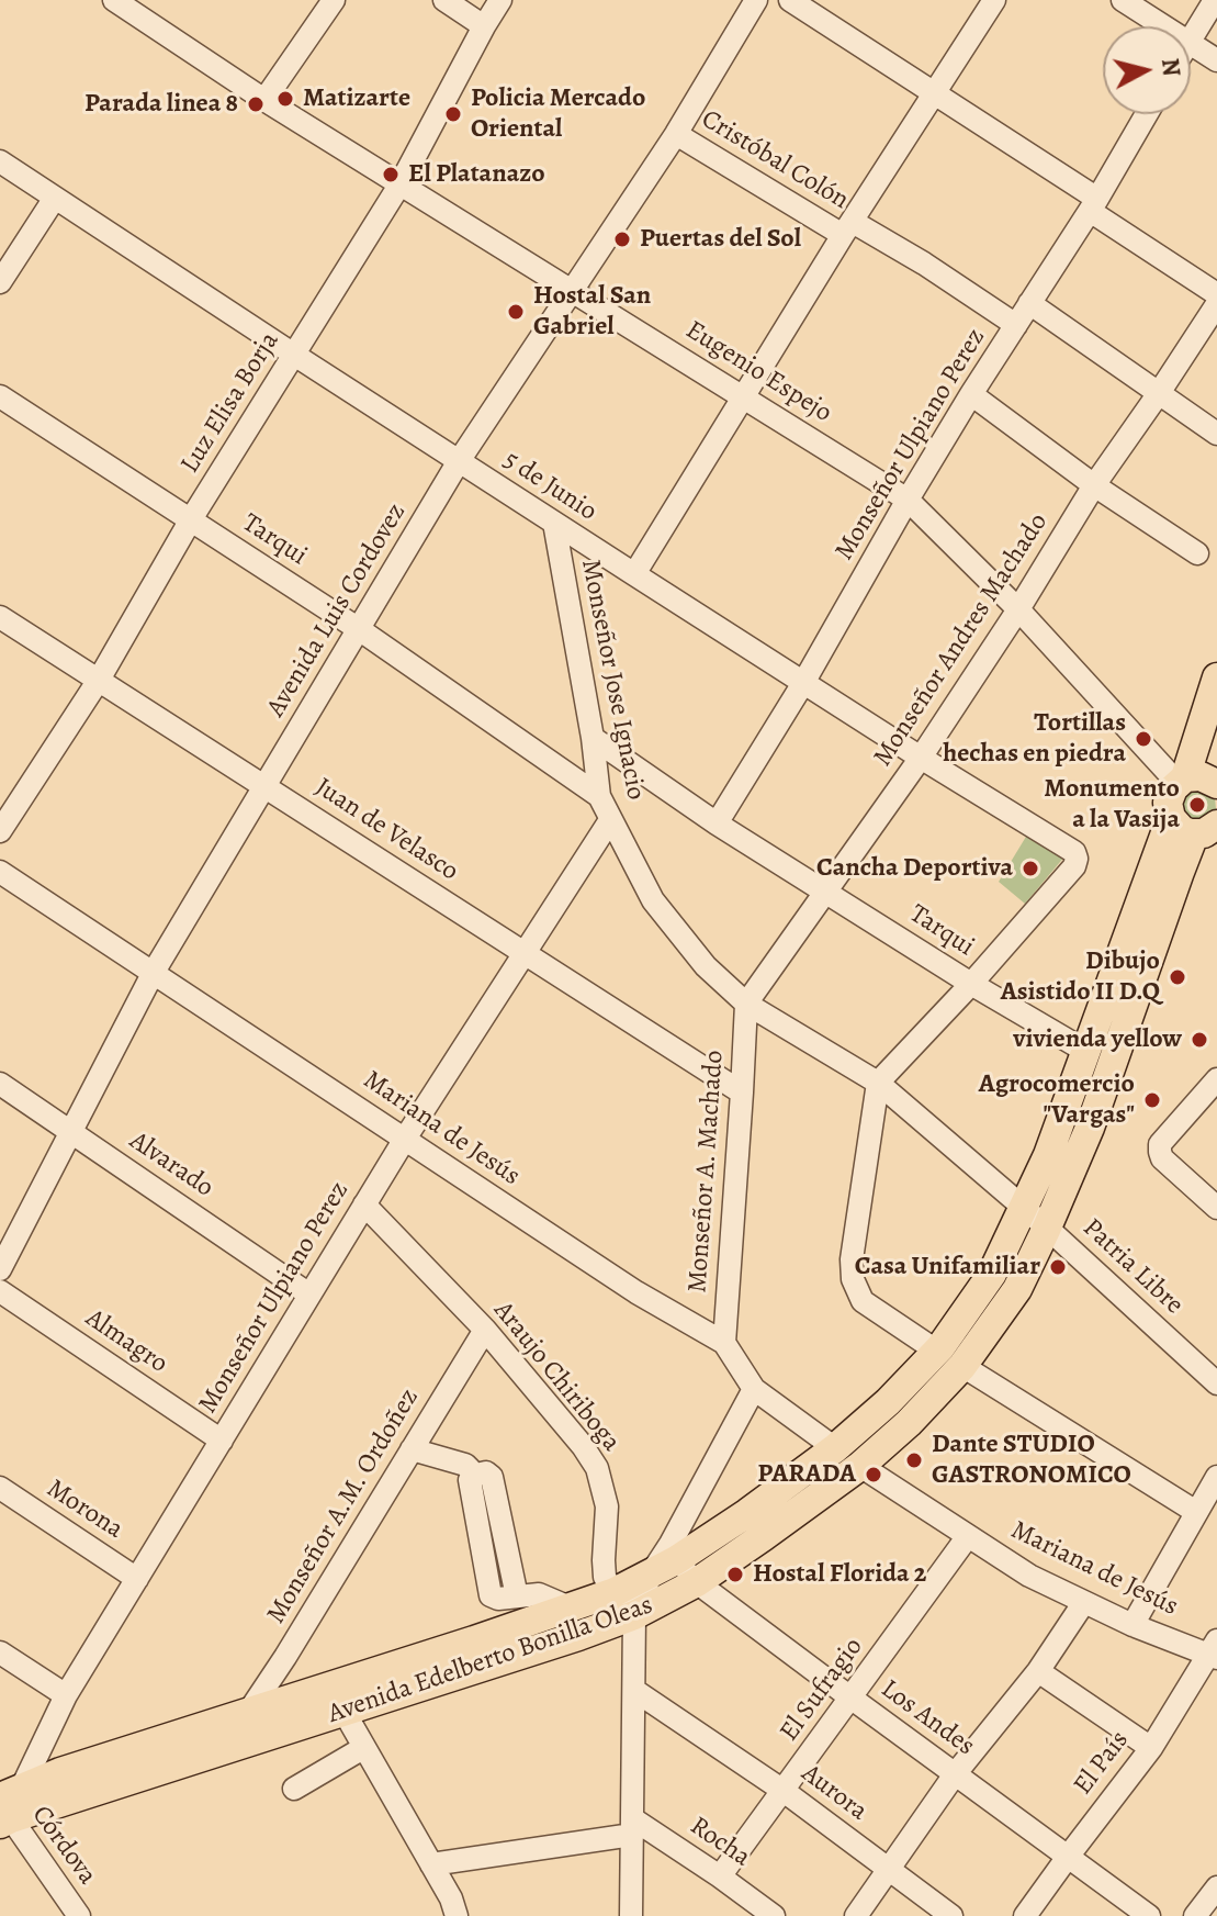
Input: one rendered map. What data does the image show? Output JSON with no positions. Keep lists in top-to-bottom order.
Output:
{
  "streets": {
    "main road": ["Avenida Edelberto Bonilla Oleas"],
    "street": [
      "Cristóbal Colón",
      "Eugenio Espejo",
      "Luz Elisa Borja",
      "Monseñor Ulpiano Perez",
      "5 de Junio",
      "Tarqui",
      "Avenida Luis Cordovez",
      "Monseñor Andres Machado",
      "Monseñor Jose Ignacio",
      "Juan de Velasco",
      "Mariana de Jesús",
      "Alvarado",
      "Monseñor A. Machado",
      "Patria Libre",
      "Almagro",
      "Araujo Chiriboga",
      "Monseñor A.M. Ordoñez",
      "Morona",
      "El Sufragio",
      "Los Andes",
      "El País",
      "Aurora",
      "Rocha",
      "Córdova"
    ]
  },
  "crossings": [
    ["Cristóbal Colón", "Monseñor Ulpiano Perez"],
    ["Cristóbal Colón", "Avenida Luis Cordovez"],
    ["Eugenio Espejo", "Luz Elisa Borja"],
    ["Eugenio Espejo", "Monseñor Ulpiano Perez"],
    ["Eugenio Espejo", "Avenida Luis Cordovez"],
    ["Eugenio Espejo", "Monseñor Andres Machado"],
    ["Eugenio Espejo", "Avenida Edelberto Bonilla Oleas"],
    ["Luz Elisa Borja", "5 de Junio"],
    ["Luz Elisa Borja", "Tarqui"],
    ["Luz Elisa Borja", "Juan de Velasco"],
    ["Monseñor Ulpiano Perez", "5 de Junio"],
    ["Monseñor Ulpiano Perez", "Tarqui"],
    ["Monseñor Ulpiano Perez", "Monseñor Jose Ignacio"],
    ["Monseñor Ulpiano Perez", "Juan de Velasco"],
    ["Monseñor Ulpiano Perez", "Mariana de Jesús"],
    ["Monseñor Ulpiano Perez", "Alvarado"],
    ["Monseñor Ulpiano Perez", "Almagro"],
    ["Monseñor Ulpiano Perez", "Araujo Chiriboga"],
    ["Monseñor Ulpiano Perez", "Morona"],
    ["Monseñor Ulpiano Perez", "Avenida Edelberto Bonilla Oleas"],
    ["Monseñor Ulpiano Perez", "Córdova"],
    ["5 de Junio", "Tarqui"],
    ["5 de Junio", "Avenida Luis Cordovez"],
    ["5 de Junio", "Monseñor Andres Machado"],
    ["5 de Junio", "Monseñor Jose Ignacio"],
    ["Tarqui", "Avenida Luis Cordovez"],
    ["Tarqui", "Monseñor Andres Machado"],
    ["Tarqui", "Monseñor Jose Ignacio"],
    ["Tarqui", "Avenida Edelberto Bonilla Oleas"],
    ["Avenida Luis Cordovez", "Juan de Velasco"],
    ["Avenida Luis Cordovez", "Mariana de Jesús"],
    ["Avenida Luis Cordovez", "Alvarado"],
    ["Monseñor Andres Machado", "Monseñor Jose Ignacio"],
    ["Monseñor Andres Machado", "Monseñor A. Machado"],
    ["Monseñor Jose Ignacio", "Monseñor A. Machado"],
    ["Monseñor Jose Ignacio", "Patria Libre"],
    ["Monseñor Jose Ignacio", "Avenida Edelberto Bonilla Oleas"],
    ["Juan de Velasco", "Monseñor A. Machado"],
    ["Mariana de Jesús", "Monseñor A. Machado"],
    ["Mariana de Jesús", "Avenida Edelberto Bonilla Oleas"],
    ["Mariana de Jesús", "El Sufragio"],
    ["Mariana de Jesús", "El País"],
    ["Patria Libre", "Avenida Edelberto Bonilla Oleas"],
    ["Araujo Chiriboga", "Monseñor A.M. Ordoñez"],
    ["Araujo Chiriboga", "Avenida Edelberto Bonilla Oleas"],
    ["Monseñor A.M. Ordoñez", "Avenida Edelberto Bonilla Oleas"],
    ["Avenida Edelberto Bonilla Oleas", "Los Andes"],
    ["Avenida Edelberto Bonilla Oleas", "Córdova"],
    ["El Sufragio", "Los Andes"],
    ["El Sufragio", "Aurora"],
    ["El Sufragio", "Rocha"],
    ["Los Andes", "El País"]
  ],
  "places": [
    "Matizarte",
    "Parada linea 8",
    "Policia Mercado Oriental",
    "El Platanazo",
    "Puertas del Sol",
    "Hostal San Gabriel",
    "Tortillas hechas en piedra",
    "Monumento a la Vasija",
    "Cancha Deportiva",
    "Dibujo Asistido II D.Q",
    "vivienda yellow",
    "Agrocomercio \"Vargas\"",
    "Casa Unifamiliar",
    "Dante STUDIO GASTRONOMICO",
    "PARADA",
    "Hostal Florida 2"
  ],
  "north": "right"
}
